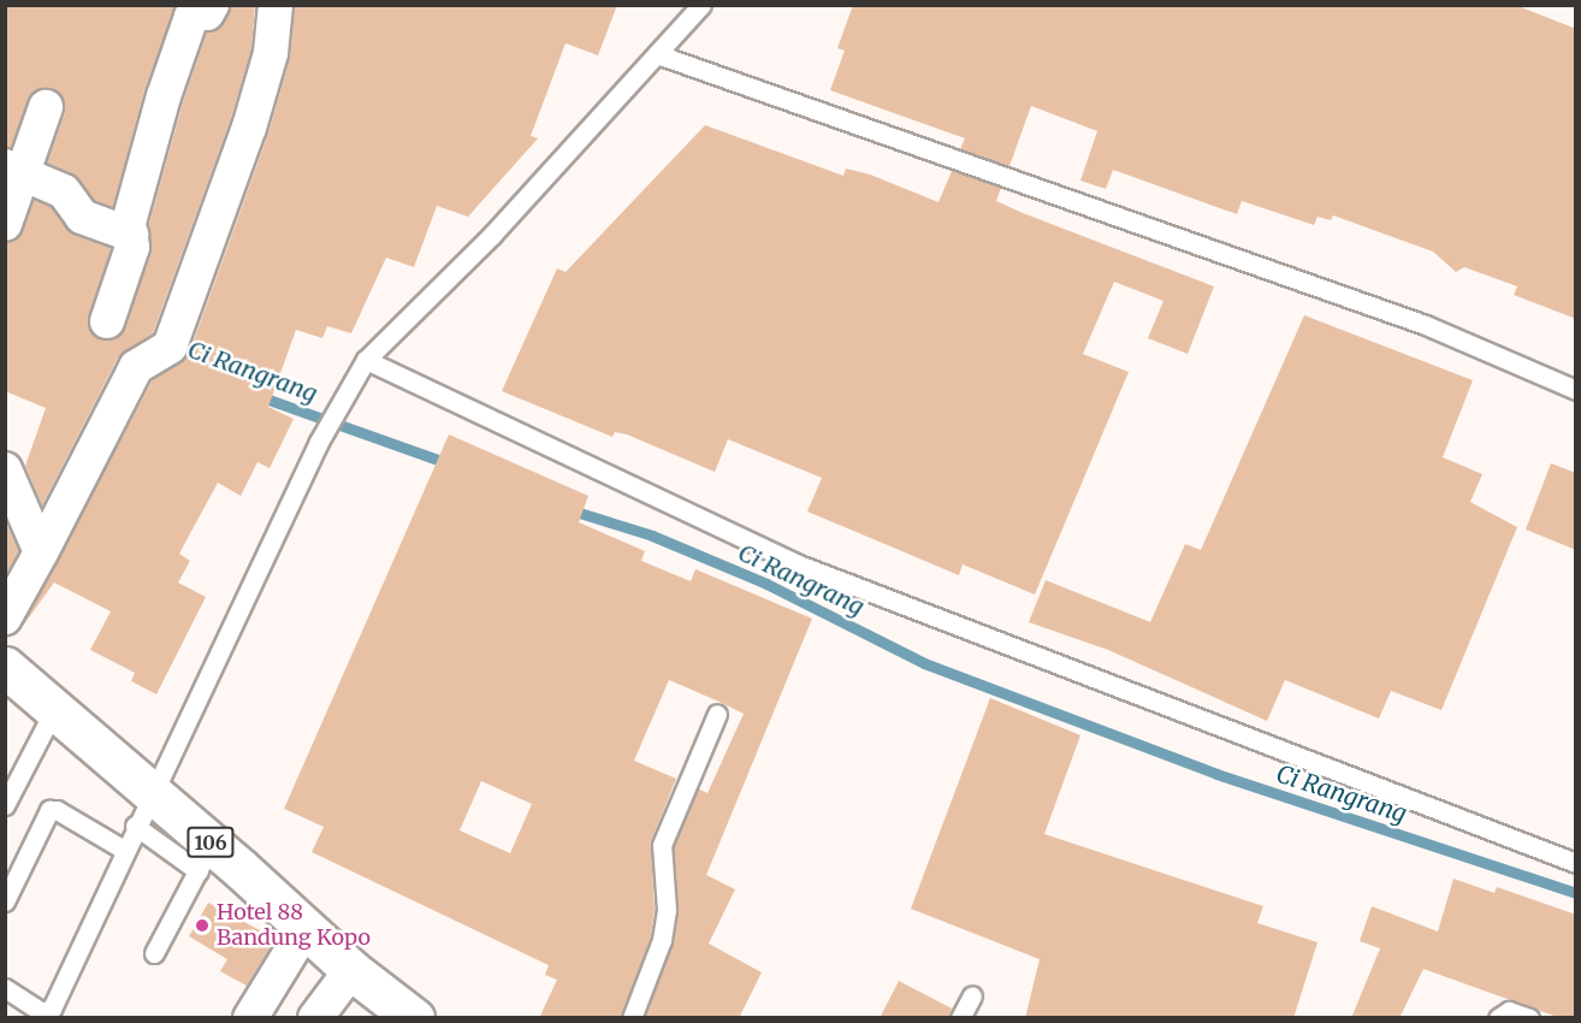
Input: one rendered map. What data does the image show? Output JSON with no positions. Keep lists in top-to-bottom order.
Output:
{
  "streets": {
    "main road": ["106"]
  },
  "water": ["Ci Rangrang"],
  "places": ["Hotel 88 Bandung Kopo"]
}
